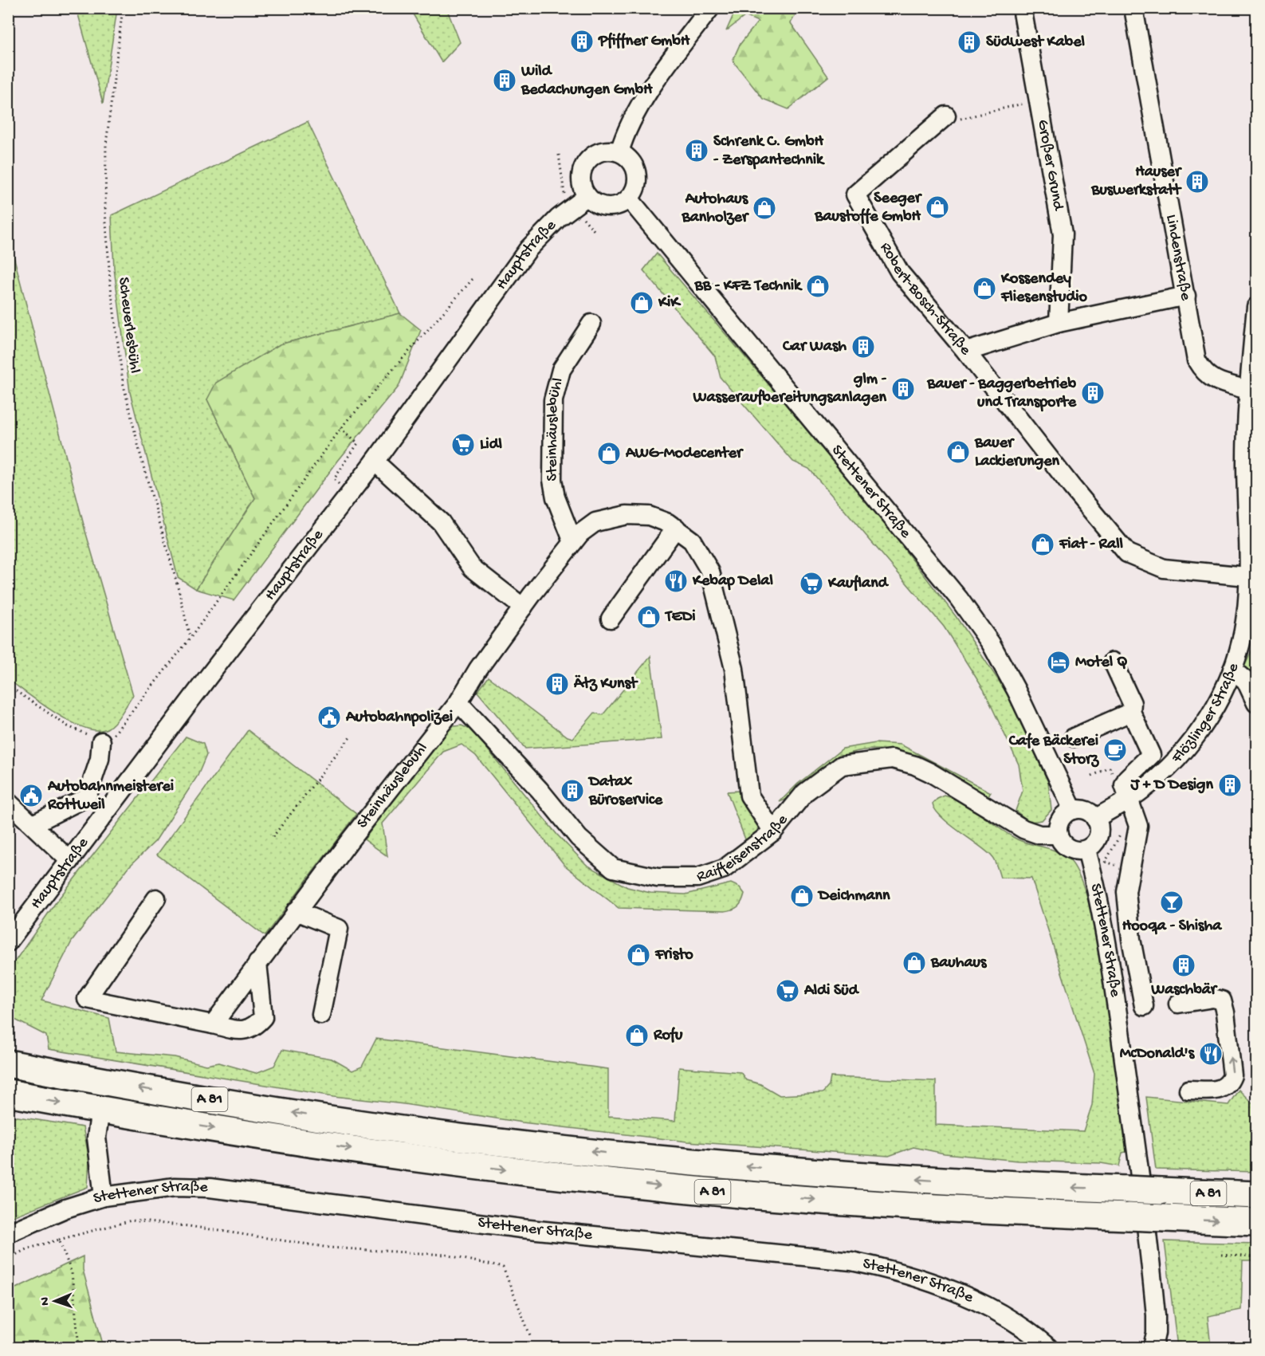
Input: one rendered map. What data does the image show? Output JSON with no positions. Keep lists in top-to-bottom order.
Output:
{
  "streets": {
    "highway": ["A 81"],
    "street": [
      "Großer Grund",
      "Hauptstraße",
      "Lindenstraße",
      "Robert-Bosch-Straße",
      "Steinhäuslebühl",
      "Stettener Straße",
      "Flözlinger Straße",
      "Raiffeisenstraße"
    ],
    "path": ["Scheuerlesbühl"]
  },
  "crossings": [
    ["Hauptstraße", "Stettener Straße"],
    ["Lindenstraße", "Flözlinger Straße"],
    ["Robert-Bosch-Straße", "Flözlinger Straße"],
    ["Steinhäuslebühl", "Raiffeisenstraße"],
    ["Stettener Straße", "Flözlinger Straße"],
    ["Stettener Straße", "Raiffeisenstraße"],
    ["Flözlinger Straße", "Raiffeisenstraße"]
  ],
  "places": {
    "building": [
      "Pfiffner GmbH",
      "Südwest Kabel",
      "Wild Bedachungen GmbH",
      "Schrenk C. GmbH - Zerspantechnik",
      "Hauser Buswerkstatt",
      "Car Wash",
      "glm - Wasseraufbereitungsanlagen",
      "Bauer - Baggerbetrieb und Transporte",
      "Ätz Kunst",
      "J + D Design",
      "Datax Büroservice",
      "Waschbär"
    ],
    "shop": [
      "Seeger Baustoffe GmbH",
      "Autohaus Banholzer",
      "BB - KFZ Technik",
      "Kossendey Fliesenstudio",
      "KiK",
      "Bauer Lackierungen",
      "AWG-Modecenter",
      "Fiat - Rall",
      "TEDi",
      "Deichmann",
      "Fristo",
      "Bauhaus",
      "Rofu"
    ],
    "supermarket": ["Lidl", "Kaufland", "Aldi Süd"],
    "restaurant": ["Kebap Delal", "McDonald's"],
    "hotel": ["Motel Q"],
    "public building": ["Autobahnpolizei", "Autobahnmeisterei Rottweil"],
    "cafe": ["Cafe Bäckerei Storz"],
    "bar": ["Hooqa - Shisha"]
  },
  "north": "left"
}
